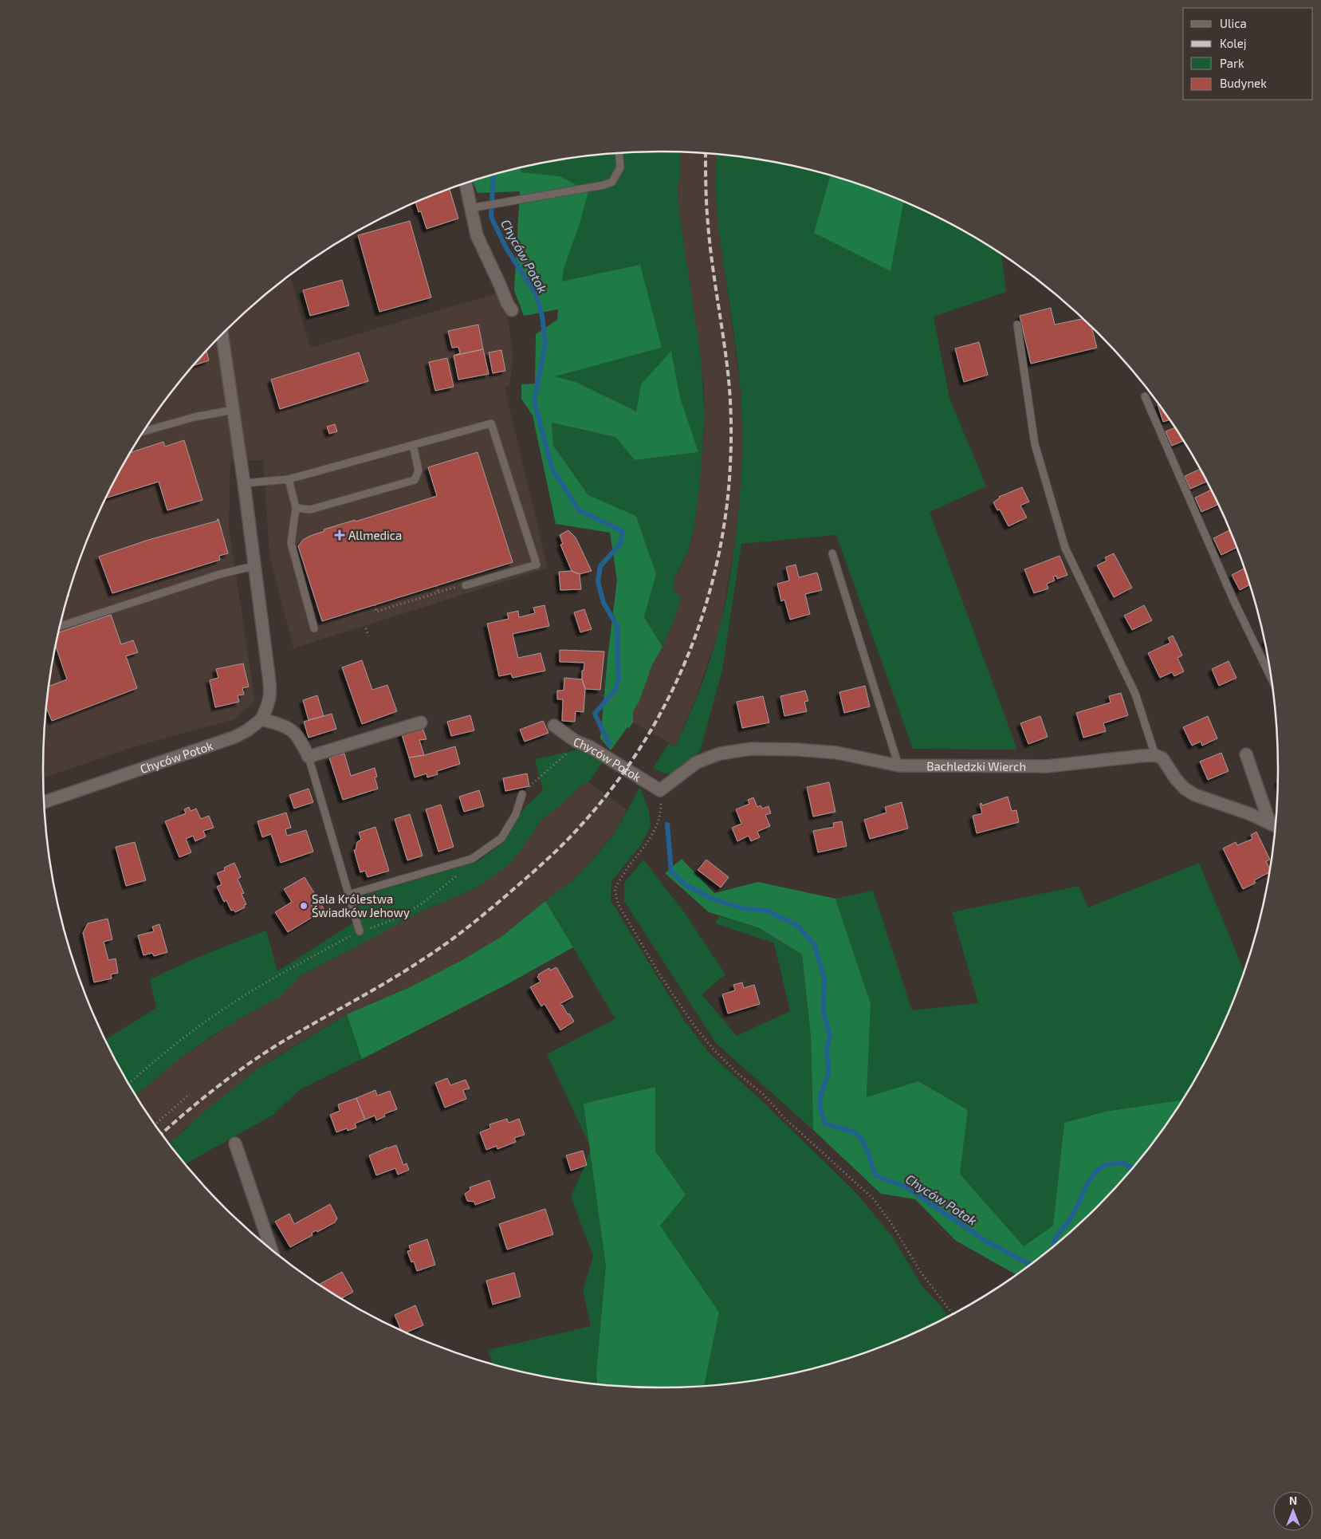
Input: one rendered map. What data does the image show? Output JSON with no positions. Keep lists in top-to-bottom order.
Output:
{
  "streets": {
    "street": ["Chyców Potok", "Bachledzki Wierch"]
  },
  "crossings": [
    ["Chyców Potok", "Bachledzki Wierch"]
  ],
  "water": ["Chyców Potok"],
  "places": {
    "health": ["Allmedica"],
    "other": ["Sala Królestwa Świadków Jehowy"]
  },
  "legend": [
    "Ulica",
    "Kolej",
    "Park",
    "Budynek"
  ],
  "north": "top"
}
